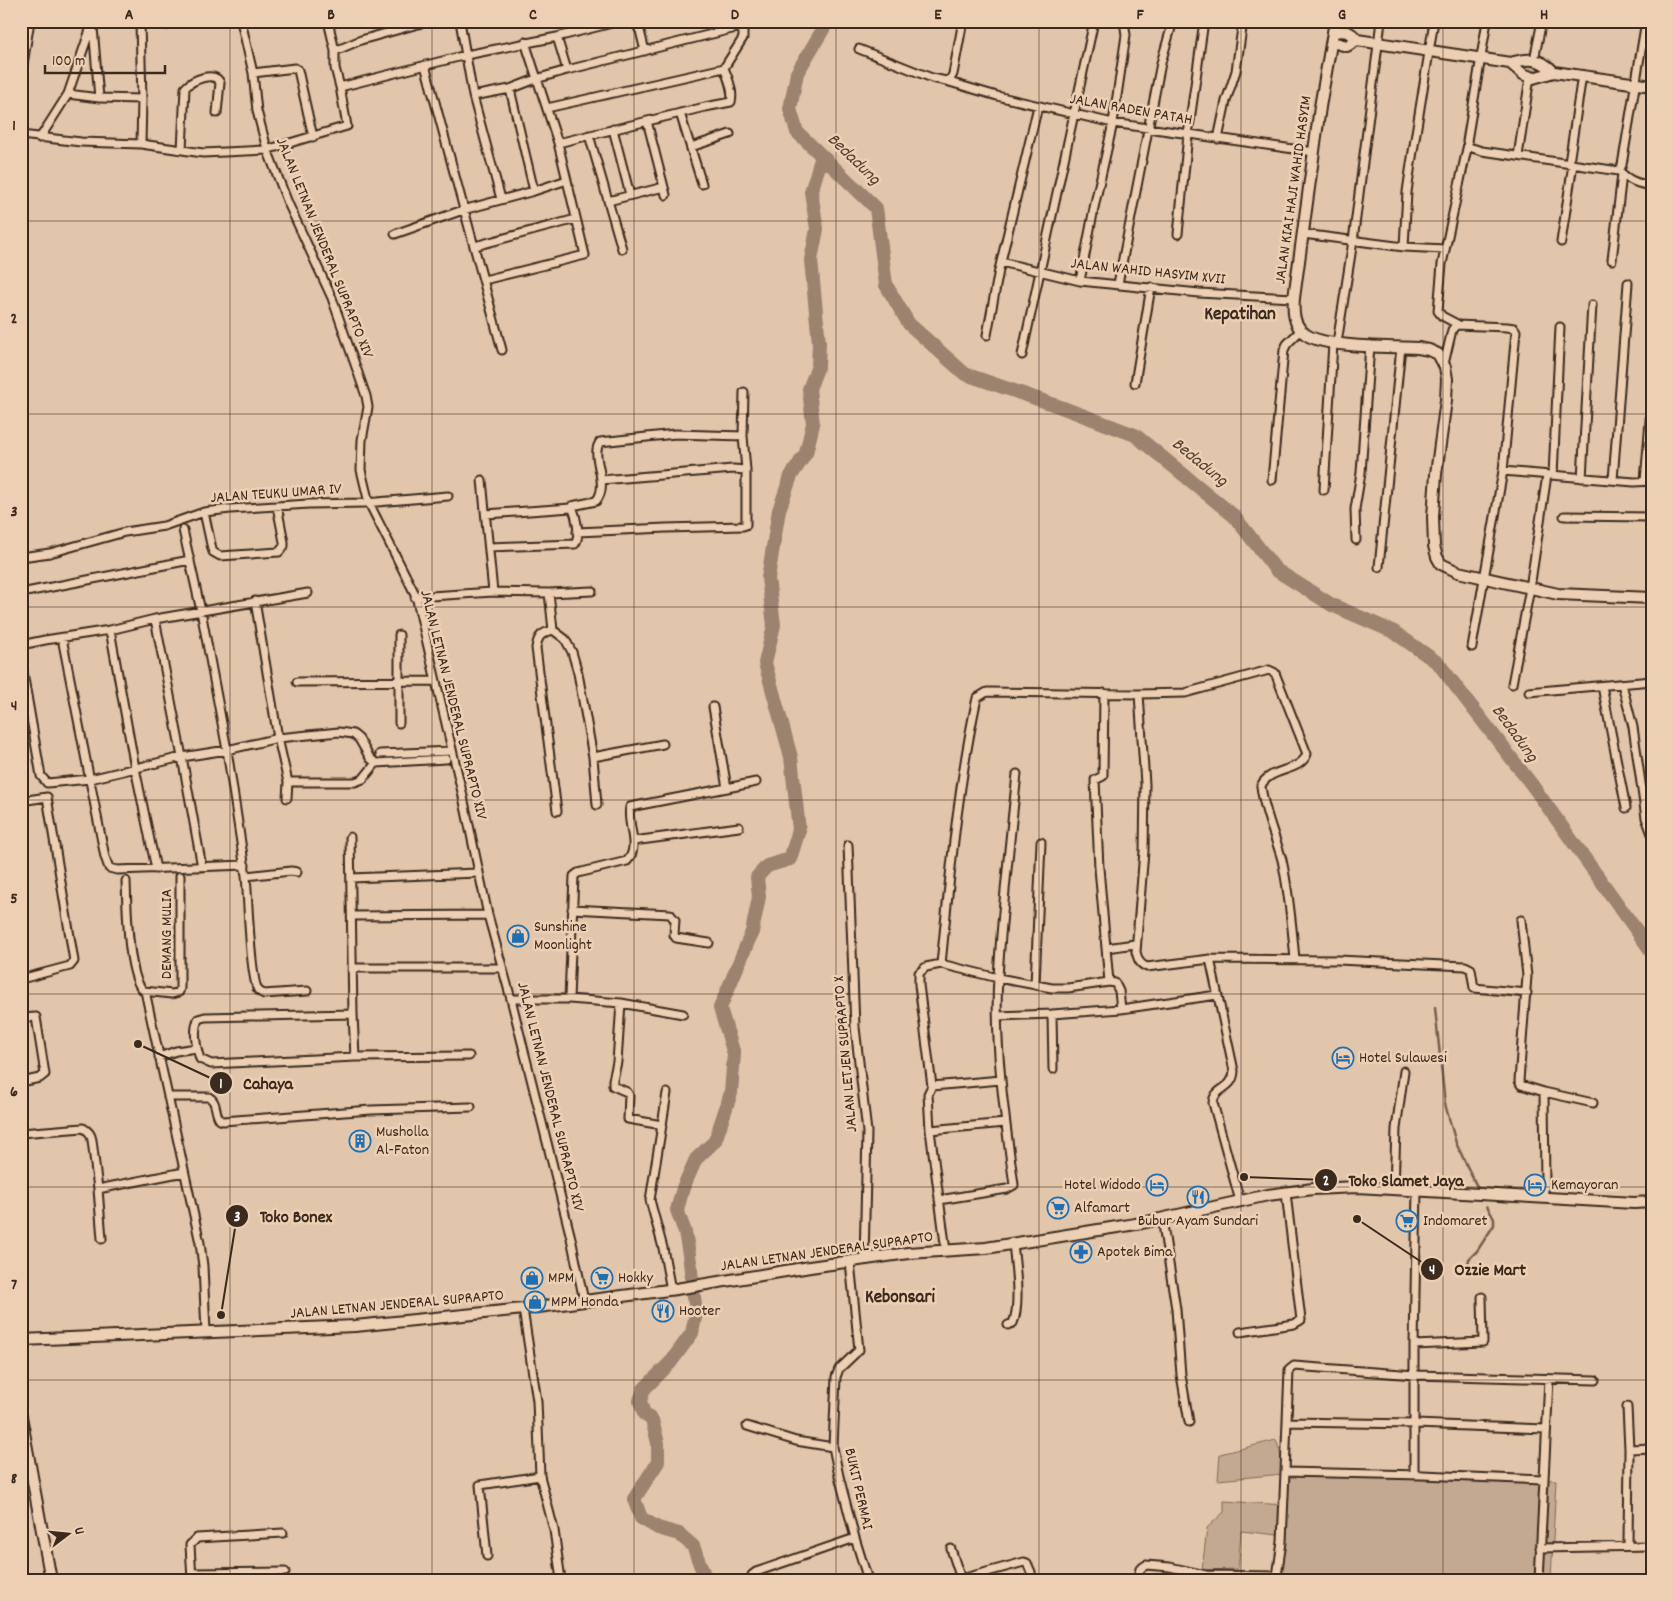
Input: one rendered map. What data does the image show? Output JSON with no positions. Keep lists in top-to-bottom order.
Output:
{
  "streets": {
    "main road": ["JALAN KIAI HAJI WAHID HASYIM", "JALAN LETNAN JENDERAL SUPRAPTO"],
    "street": [
      "JALAN RADEN PATAH",
      "JALAN LETNAN JENDERAL SUPRAPTO XIV",
      "JALAN WAHID HASYIM XVII",
      "JALAN TEUKU UMAR IV",
      "DEMANG MULIA",
      "JALAN LETJEN SUPRAPTO X",
      "BUKIT PERMAI"
    ]
  },
  "crossings": [
    ["JALAN RADEN PATAH", "JALAN KIAI HAJI WAHID HASYIM"],
    ["JALAN KIAI HAJI WAHID HASYIM", "JALAN WAHID HASYIM XVII"],
    ["JALAN LETNAN JENDERAL SUPRAPTO XIV", "JALAN TEUKU UMAR IV"],
    ["JALAN LETNAN JENDERAL SUPRAPTO XIV", "JALAN LETNAN JENDERAL SUPRAPTO"],
    ["JALAN LETJEN SUPRAPTO X", "JALAN LETNAN JENDERAL SUPRAPTO"],
    ["JALAN LETNAN JENDERAL SUPRAPTO", "BUKIT PERMAI"]
  ],
  "districts": ["Kepatihan", "Kebonsari"],
  "water": ["Bedadung"],
  "places": {
    "shop": ["Sunshine Moonlight", "MPM", "MPM Honda"],
    "other": [
      "Cahaya",
      "Toko Slamet Jaya",
      "Ozzie Mart",
      "Toko Bonex"
    ],
    "hotel": ["Hotel Sulawesi", "Hotel Widodo", "Kemayoran"],
    "building": ["Musholla Al-Faton"],
    "restaurant": ["Bubur Ayam Sundari", "Hooter"],
    "supermarket": ["Alfamart", "Indomaret", "Hokky"],
    "pharmacy": ["Apotek Bima"]
  },
  "scale_bar": "100 m",
  "north": "right",
  "grid": {
    "columns": [
      "A",
      "B",
      "C",
      "D",
      "E",
      "F",
      "G",
      "H"
    ],
    "rows": [
      "1",
      "2",
      "3",
      "4",
      "5",
      "6",
      "7",
      "8"
    ]
  }
}
